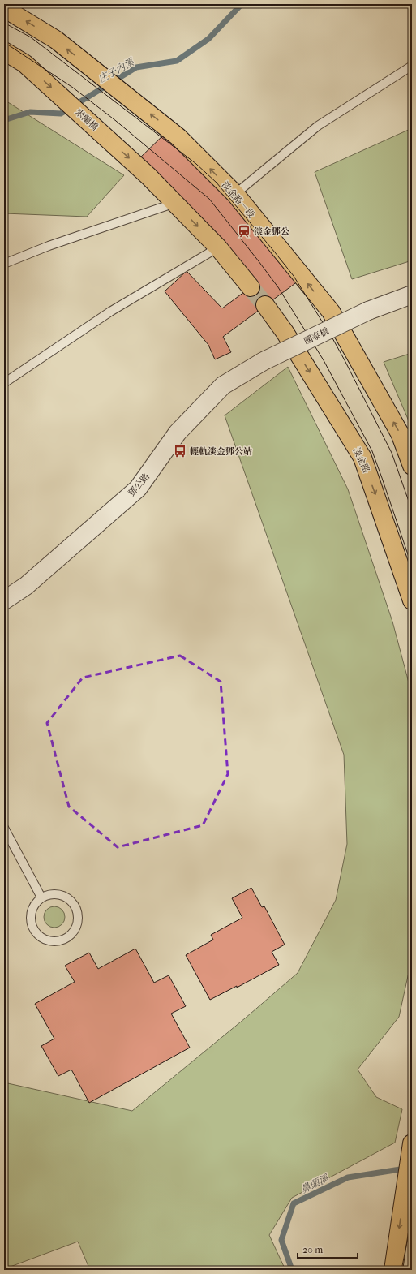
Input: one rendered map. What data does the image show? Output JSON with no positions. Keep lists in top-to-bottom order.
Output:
{
  "streets": {
    "main road": ["米蘭橋", "淡金路一段", "淡金路"],
    "street": ["國泰橋", "鄧公路"]
  },
  "crossings": [
    ["國泰橋", "鄧公路"]
  ],
  "one_way": ["米蘭橋", "淡金路一段", "淡金路"],
  "water": ["庄子內溪", "鼻頭溪"],
  "places": {
    "station": ["淡金鄧公"],
    "bus stop": ["輕軌淡金鄧公站"]
  },
  "scale_bar": "20 m"
}
